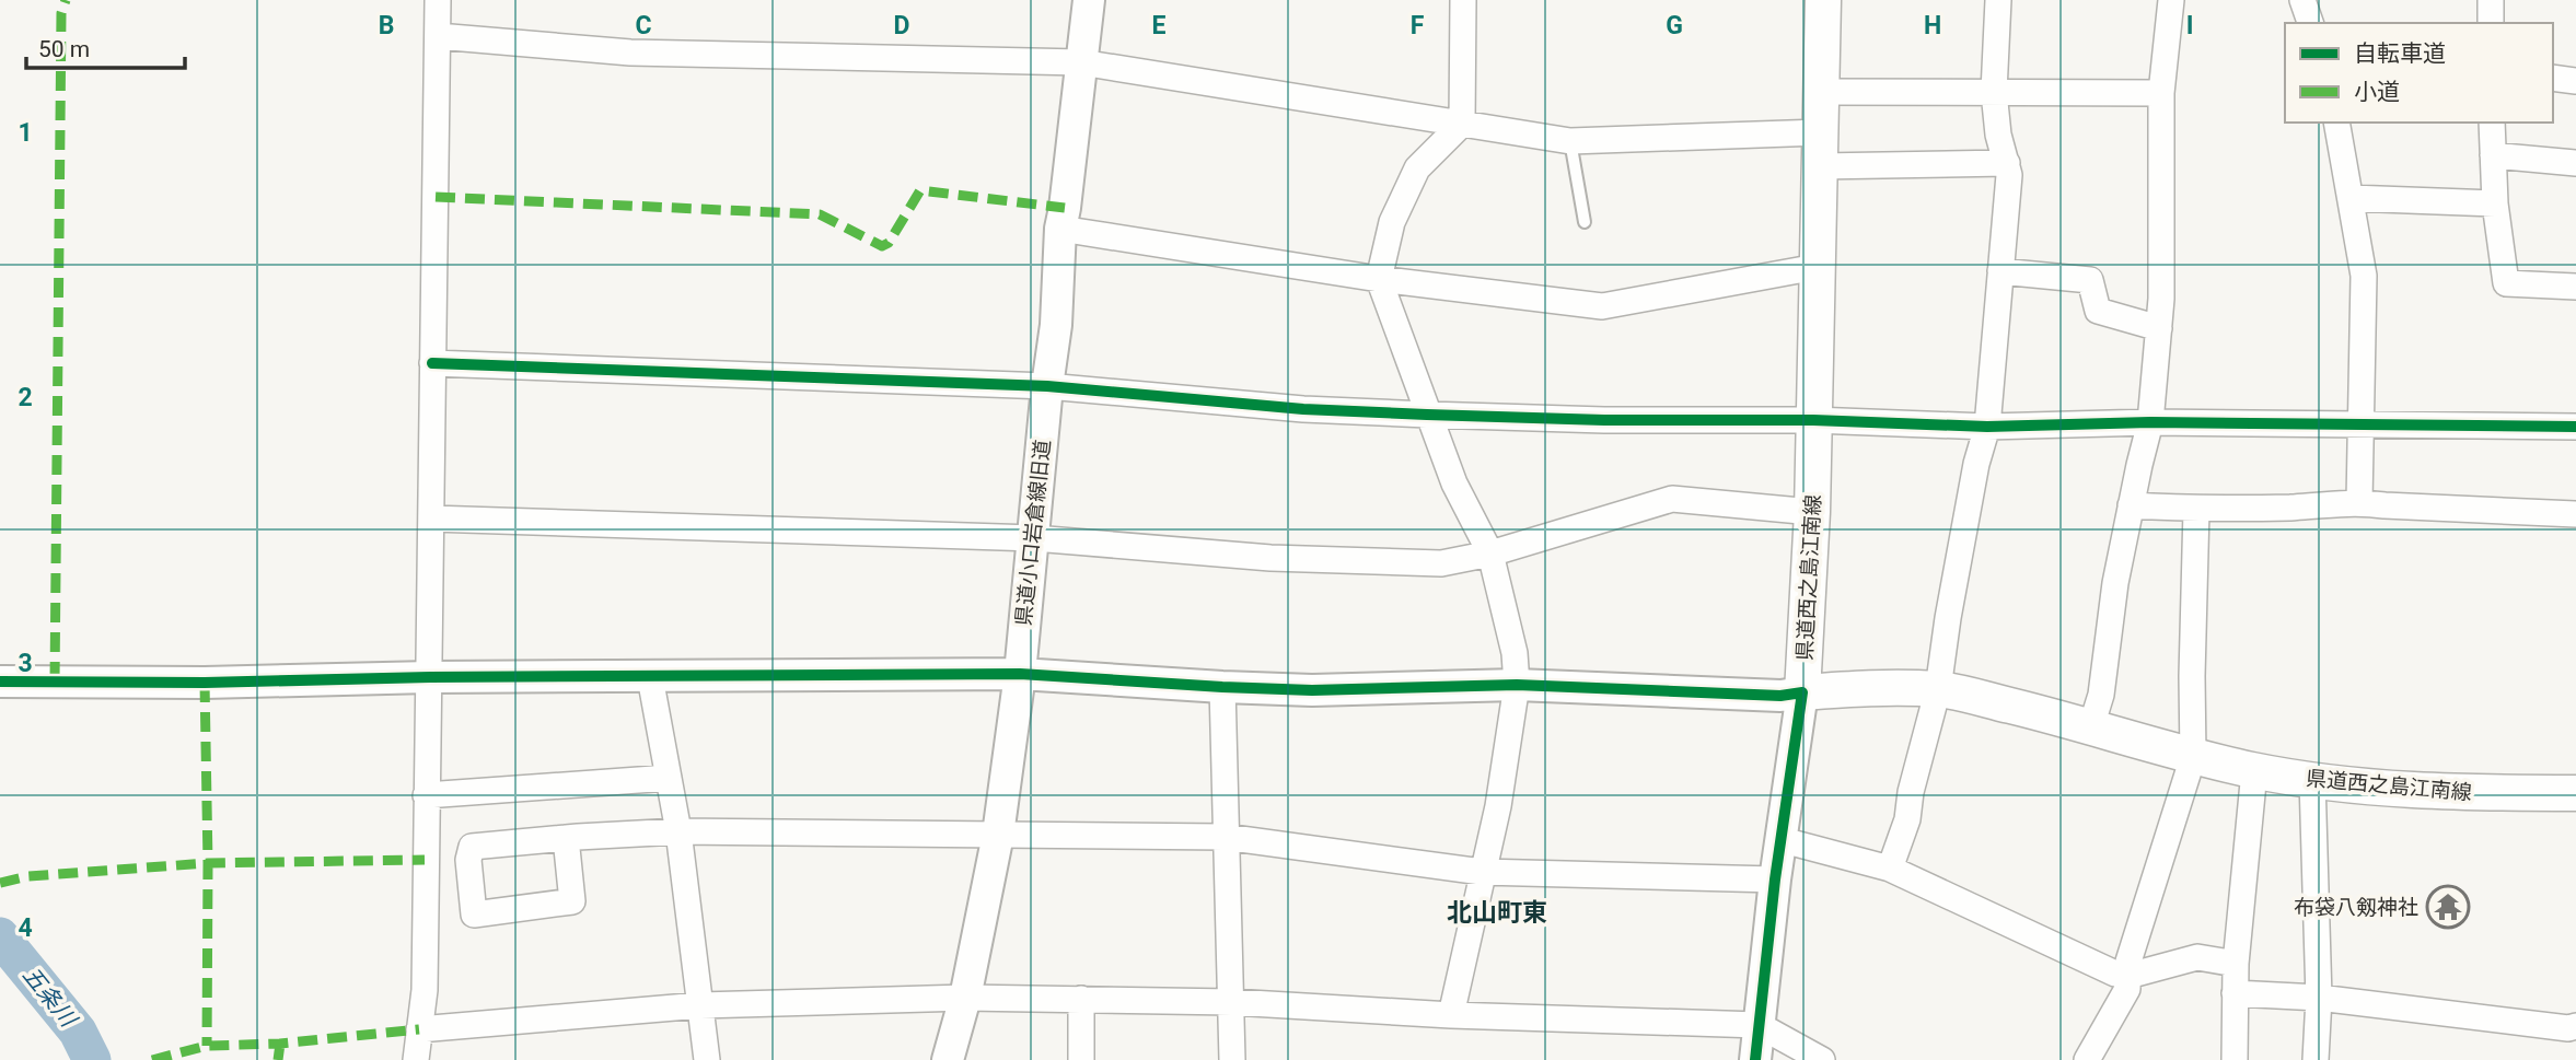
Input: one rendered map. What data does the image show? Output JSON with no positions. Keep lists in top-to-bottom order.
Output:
{
  "streets": {
    "main road": ["県道西之島江南線"],
    "street": ["県道小口岩倉線旧道"]
  },
  "districts": ["北山町東"],
  "water": ["五条川"],
  "places": {
    "temple": ["布袋八剱神社"]
  },
  "legend": ["自転車道", "小道"],
  "scale_bar": "50 m",
  "grid": {
    "columns": [
      "B",
      "C",
      "D",
      "E",
      "F",
      "G",
      "H",
      "I"
    ],
    "rows": [
      "1",
      "2",
      "3",
      "4"
    ]
  }
}
